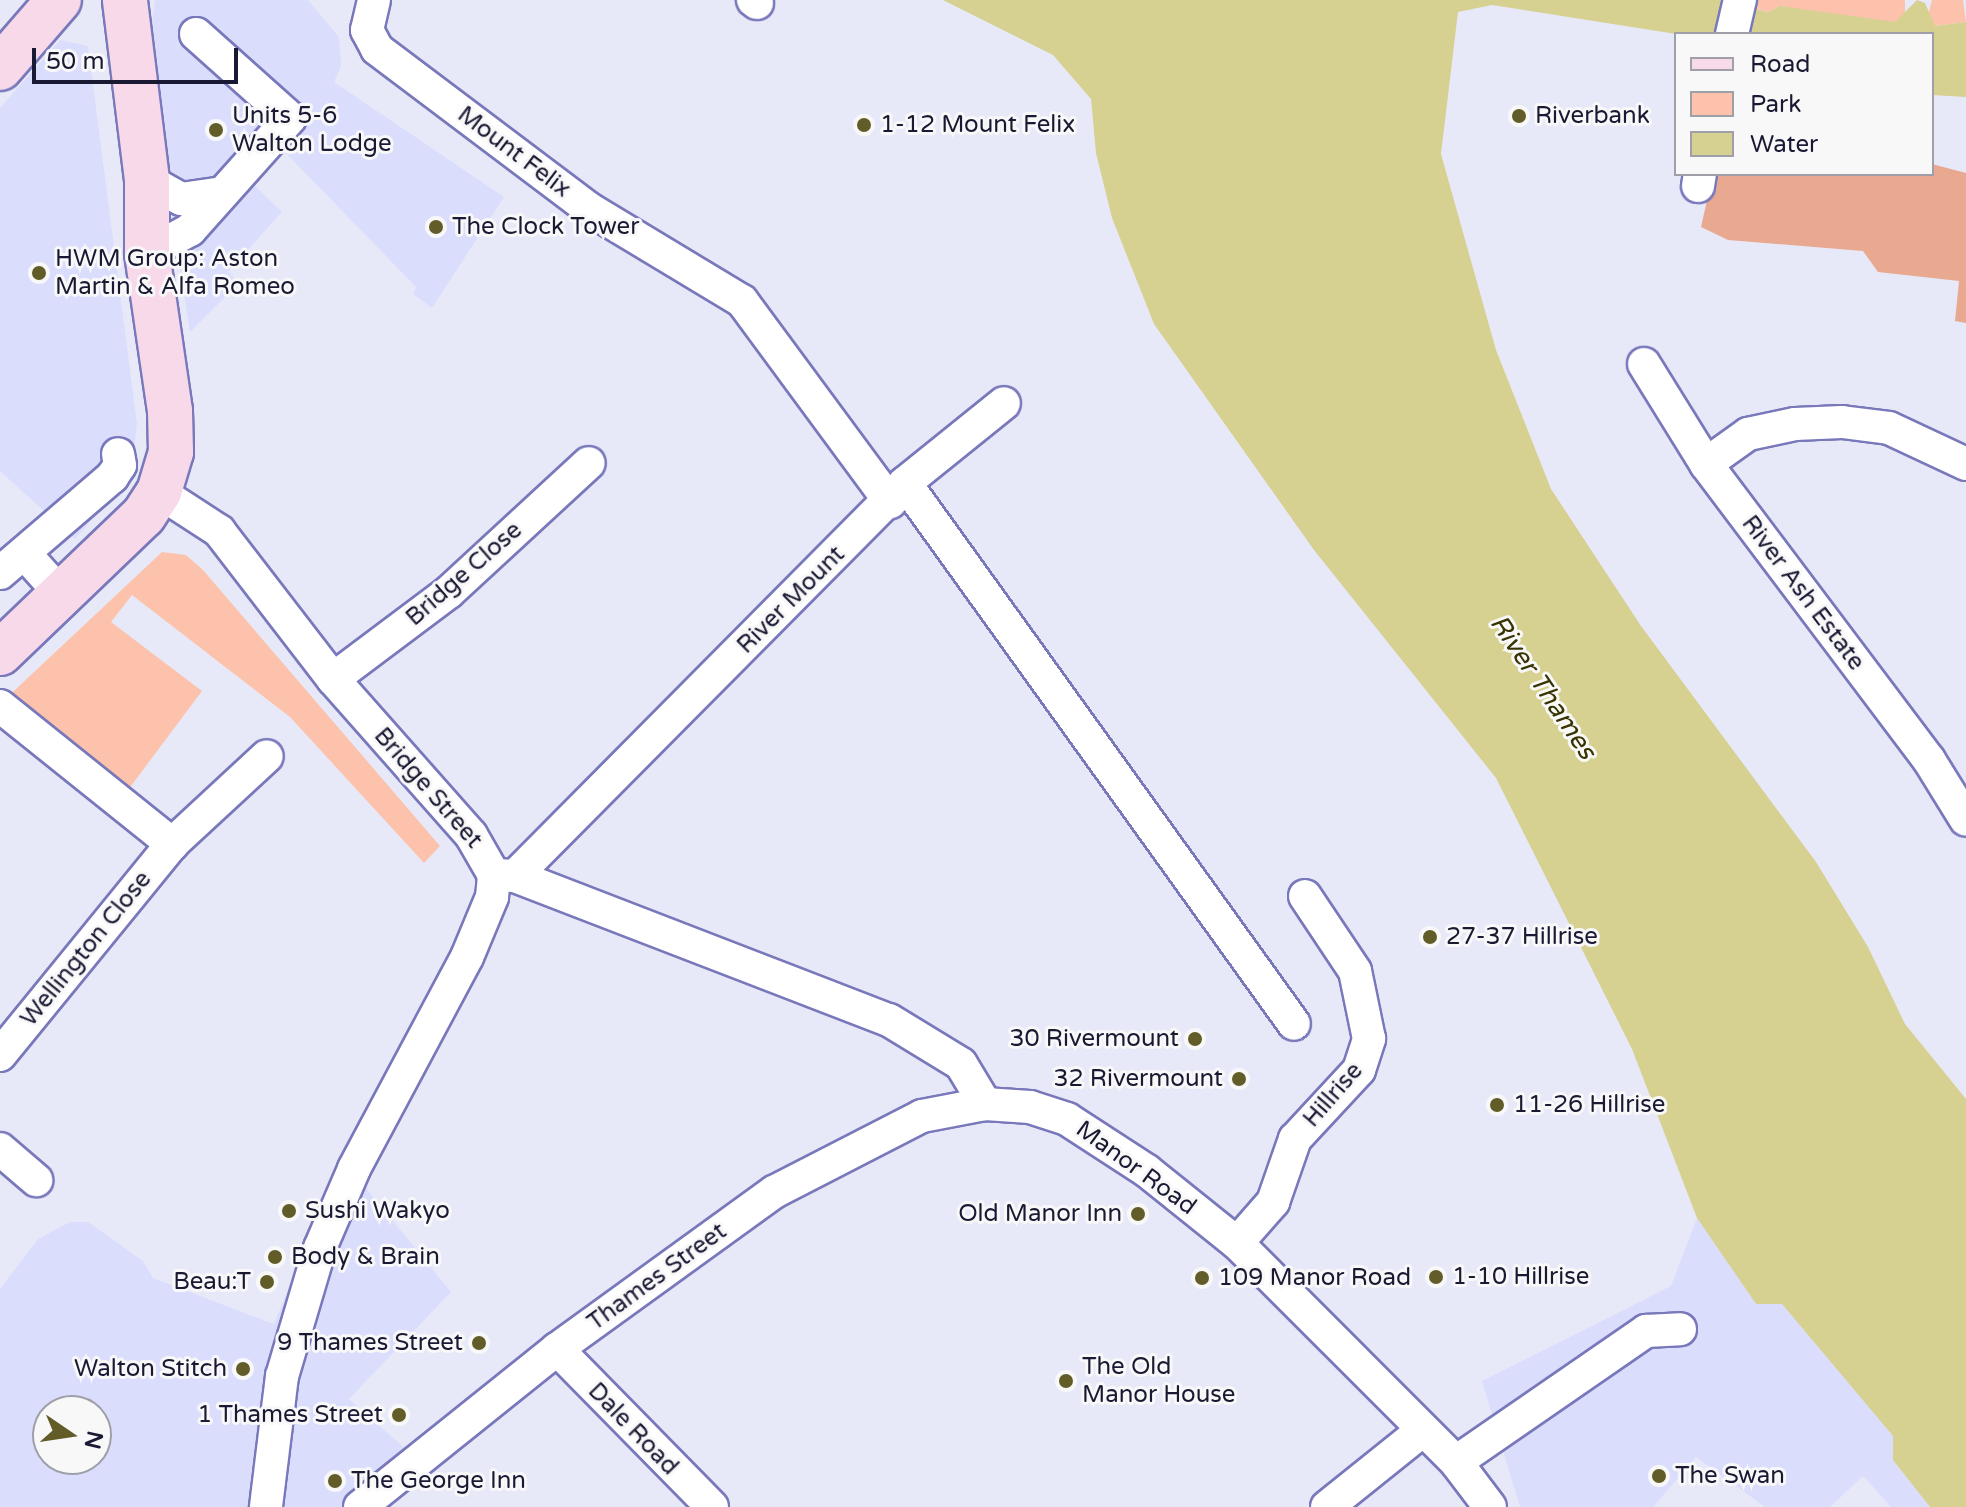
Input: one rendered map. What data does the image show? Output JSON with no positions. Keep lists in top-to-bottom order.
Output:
{
  "streets": {
    "street": [
      "Mount Felix",
      "Bridge Close",
      "River Ash Estate",
      "River Mount",
      "Bridge Street",
      "Wellington Close",
      "Hillrise",
      "Manor Road",
      "Thames Street",
      "Dale Road"
    ]
  },
  "crossings": [
    ["Mount Felix", "River Mount"],
    ["Bridge Close", "Bridge Street"],
    ["River Mount", "Bridge Street"],
    ["Hillrise", "Manor Road"],
    ["Manor Road", "Thames Street"],
    ["Thames Street", "Dale Road"]
  ],
  "water": ["River Thames"],
  "places": [
    "Riverbank",
    "1-12 Mount Felix",
    "Units 5-6 Walton Lodge",
    "The Clock Tower",
    "HWM Group: Aston Martin & Alfa Romeo",
    "27-37 Hillrise",
    "30 Rivermount",
    "32 Rivermount",
    "11-26 Hillrise",
    "Sushi Wakyo",
    "Old Manor Inn",
    "Body & Brain",
    "1-10 Hillrise",
    "109 Manor Road",
    "Beau:T",
    "9 Thames Street",
    "Walton Stitch",
    "The Old Manor House",
    "1 Thames Street",
    "The Swan",
    "The George Inn"
  ],
  "legend": ["Road", "Park", "Water"],
  "scale_bar": "50 m",
  "north": "right"
}
